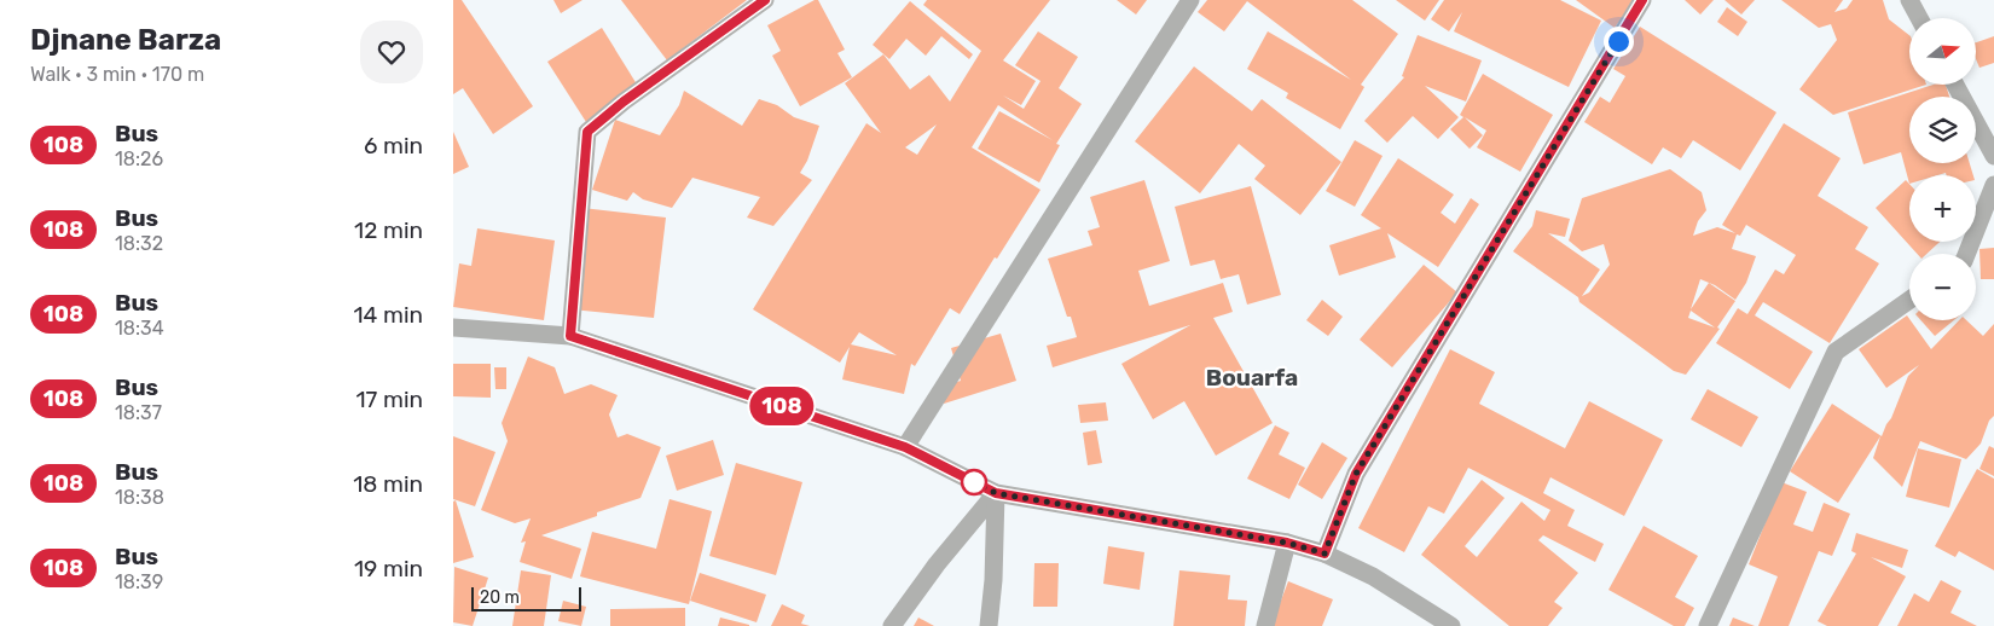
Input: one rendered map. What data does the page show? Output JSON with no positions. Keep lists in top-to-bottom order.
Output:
{
  "districts": ["Bouarfa"],
  "lines": ["bus line 108"],
  "scale_bar": "20 m",
  "north": "right",
  "page": {
    "heading": ["Djnane Barza", "Walk · 3 min · 170 m"],
    "on_map": "108",
    "map_buttons": ["+", "−"],
    "list": [
      {
        "mark": "108",
        "name": "Bus",
        "note": "18:26",
        "value": "6 min"
      },
      {
        "mark": "108",
        "name": "Bus",
        "note": "18:32",
        "value": "12 min"
      },
      {
        "mark": "108",
        "name": "Bus",
        "note": "18:34",
        "value": "14 min"
      },
      {
        "mark": "108",
        "name": "Bus",
        "note": "18:37",
        "value": "17 min"
      },
      {
        "mark": "108",
        "name": "Bus",
        "note": "18:38",
        "value": "18 min"
      },
      {
        "mark": "108",
        "name": "Bus",
        "note": "18:39",
        "value": "19 min"
      }
    ],
    "scale": "20 m"
  }
}
